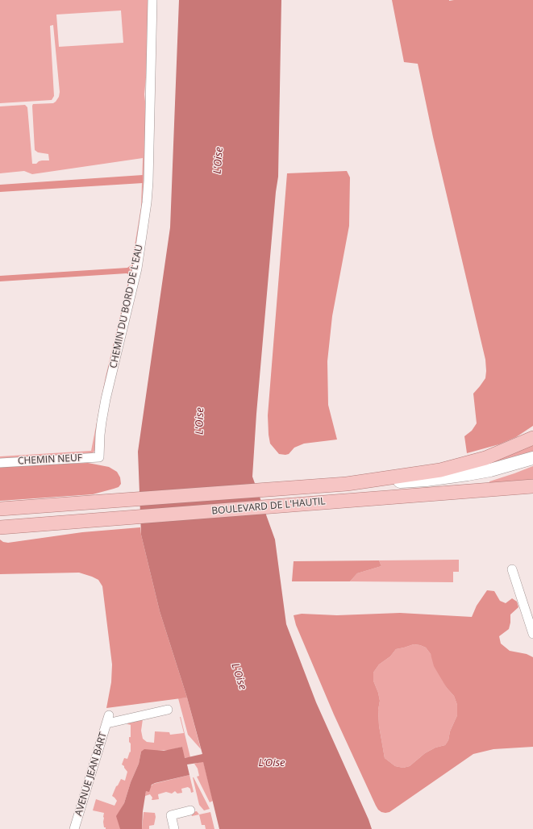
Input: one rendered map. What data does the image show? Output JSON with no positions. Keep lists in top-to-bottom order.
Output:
{
  "streets": {
    "main road": ["BOULEVARD DE L'HAUTIL"],
    "street": ["CHEMIN DU BORD DE L'EAU", "CHEMIN NEUF", "AVENUE JEAN BART"]
  },
  "crossings": [
    ["CHEMIN DU BORD DE L'EAU", "CHEMIN NEUF"]
  ],
  "water": ["L'Oise", "L’Oise"]
}
